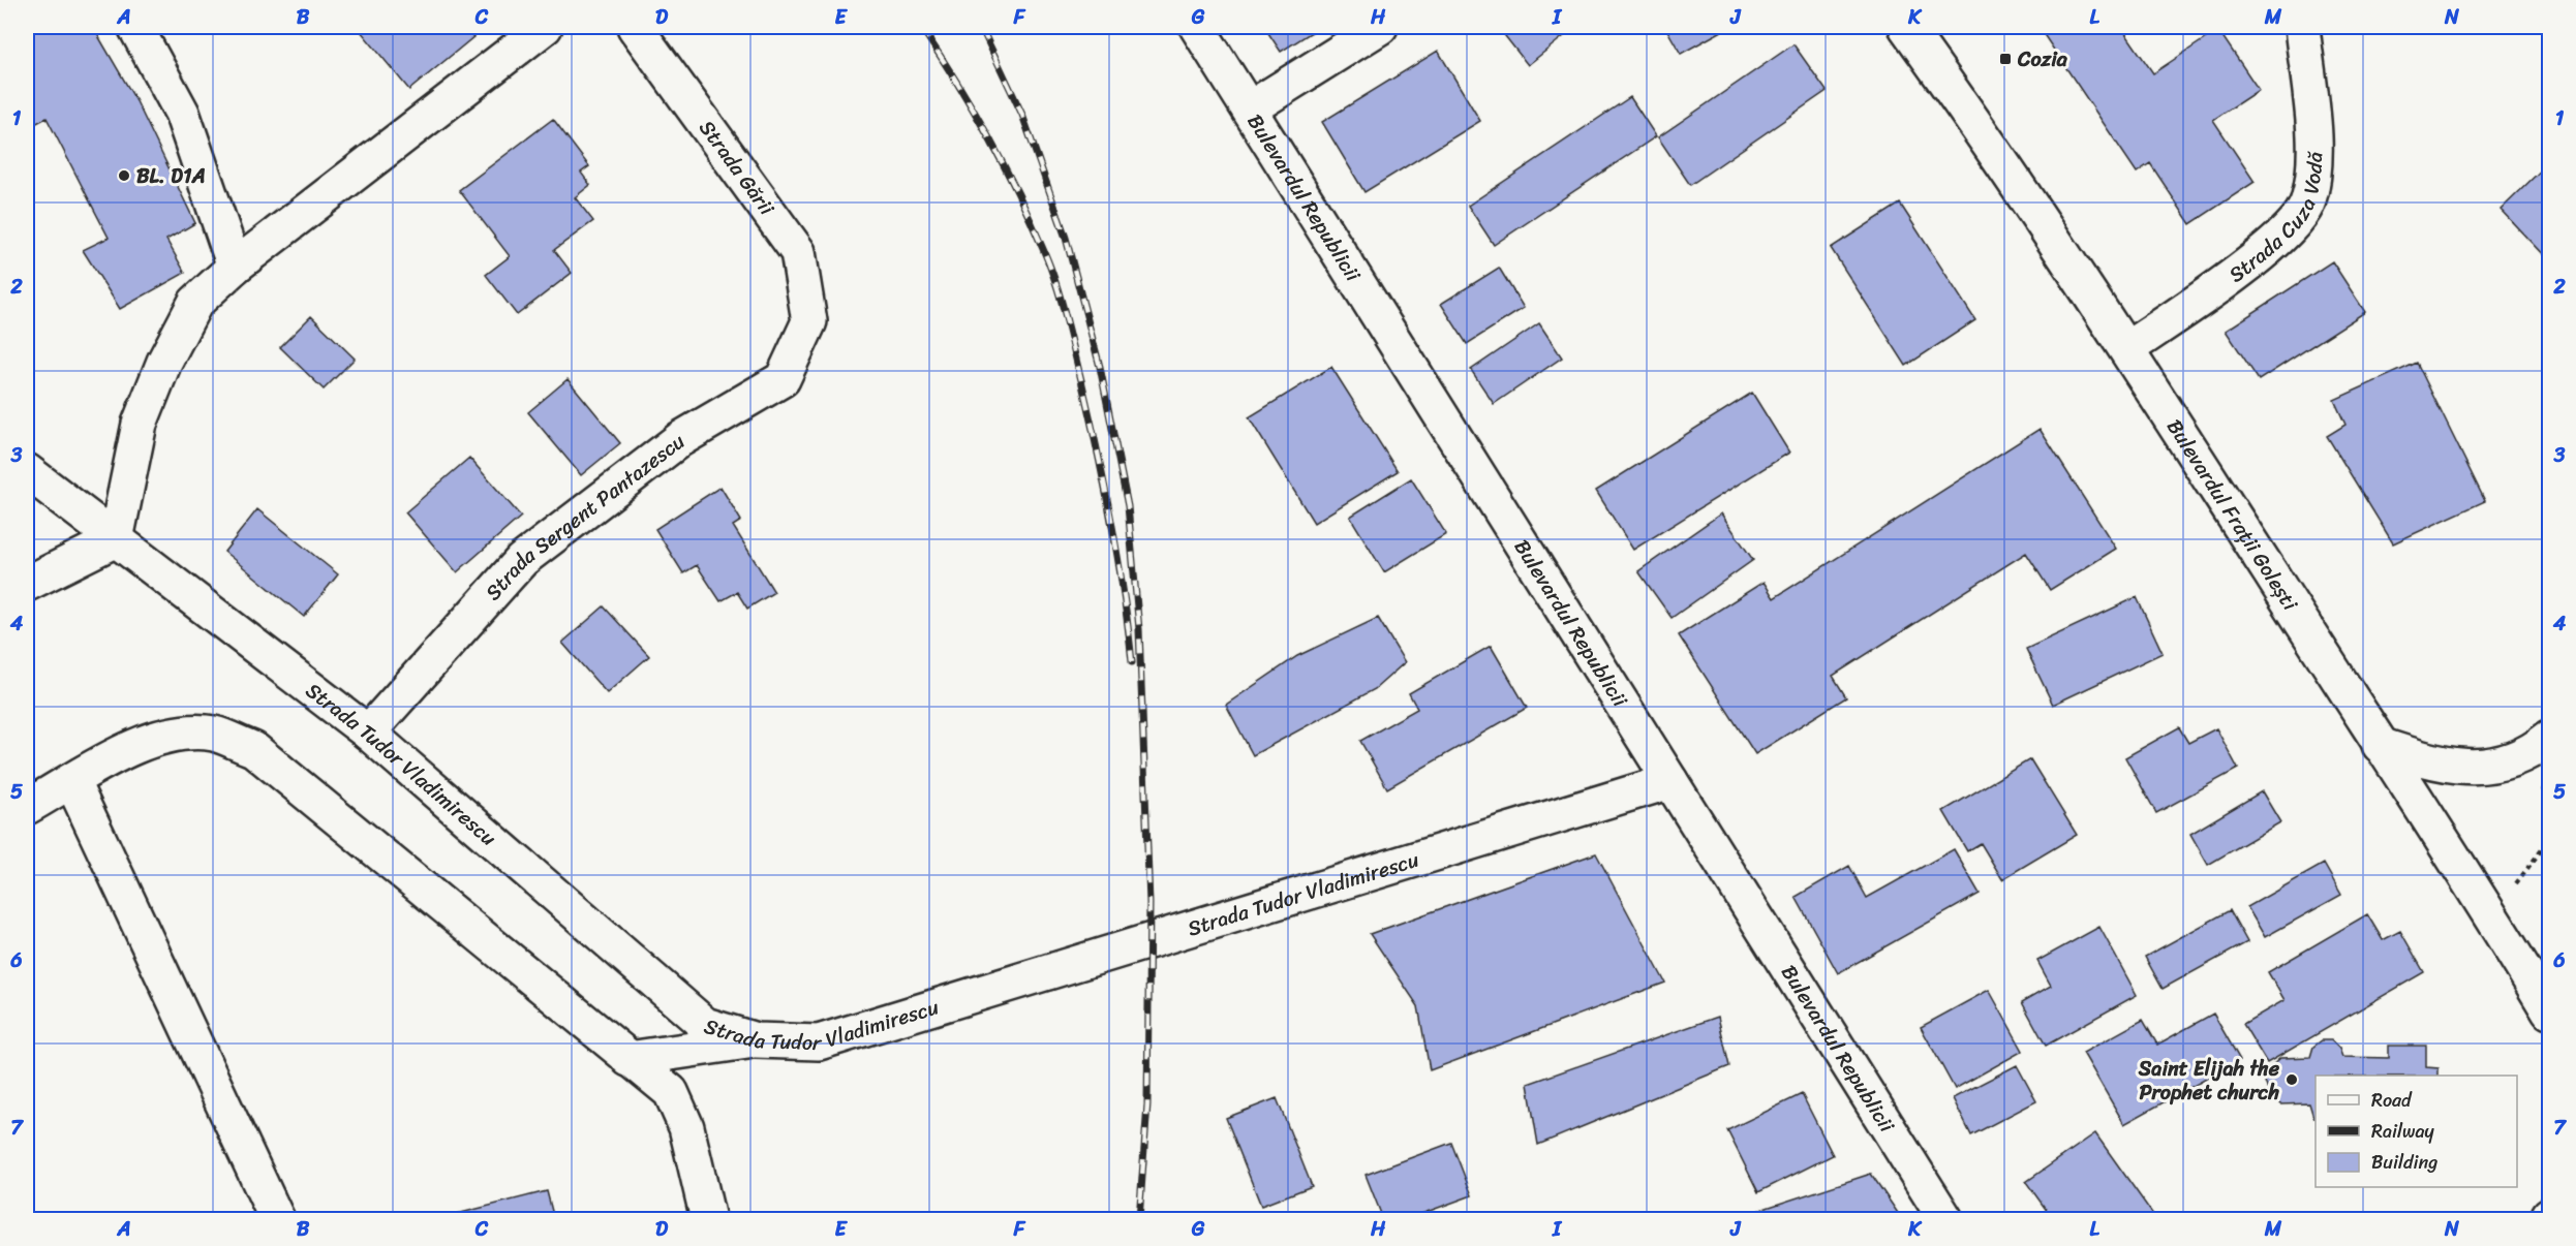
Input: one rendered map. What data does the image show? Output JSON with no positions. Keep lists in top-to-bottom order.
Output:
{
  "streets": {
    "street": [
      "Strada Gării",
      "Bulevardul Republicii",
      "Strada Cuza Vodă",
      "Bulevardul Frații Golești",
      "Strada Sergent Pantazescu",
      "Strada Tudor Vladimirescu"
    ]
  },
  "crossings": [
    ["Strada Gării", "Strada Sergent Pantazescu"],
    ["Bulevardul Republicii", "Strada Tudor Vladimirescu"],
    ["Strada Cuza Vodă", "Bulevardul Frații Golești"],
    ["Strada Sergent Pantazescu", "Strada Tudor Vladimirescu"]
  ],
  "places": {
    "transit": ["Cozia"],
    "other": ["BL. D1A", "Saint Elijah the Prophet church"]
  },
  "legend": ["Road", "Railway", "Building"],
  "grid": {
    "columns": [
      "A",
      "B",
      "C",
      "D",
      "E",
      "F",
      "G",
      "H",
      "I",
      "J",
      "K",
      "L",
      "M",
      "N"
    ],
    "rows": [
      "1",
      "2",
      "3",
      "4",
      "5",
      "6",
      "7"
    ]
  }
}
